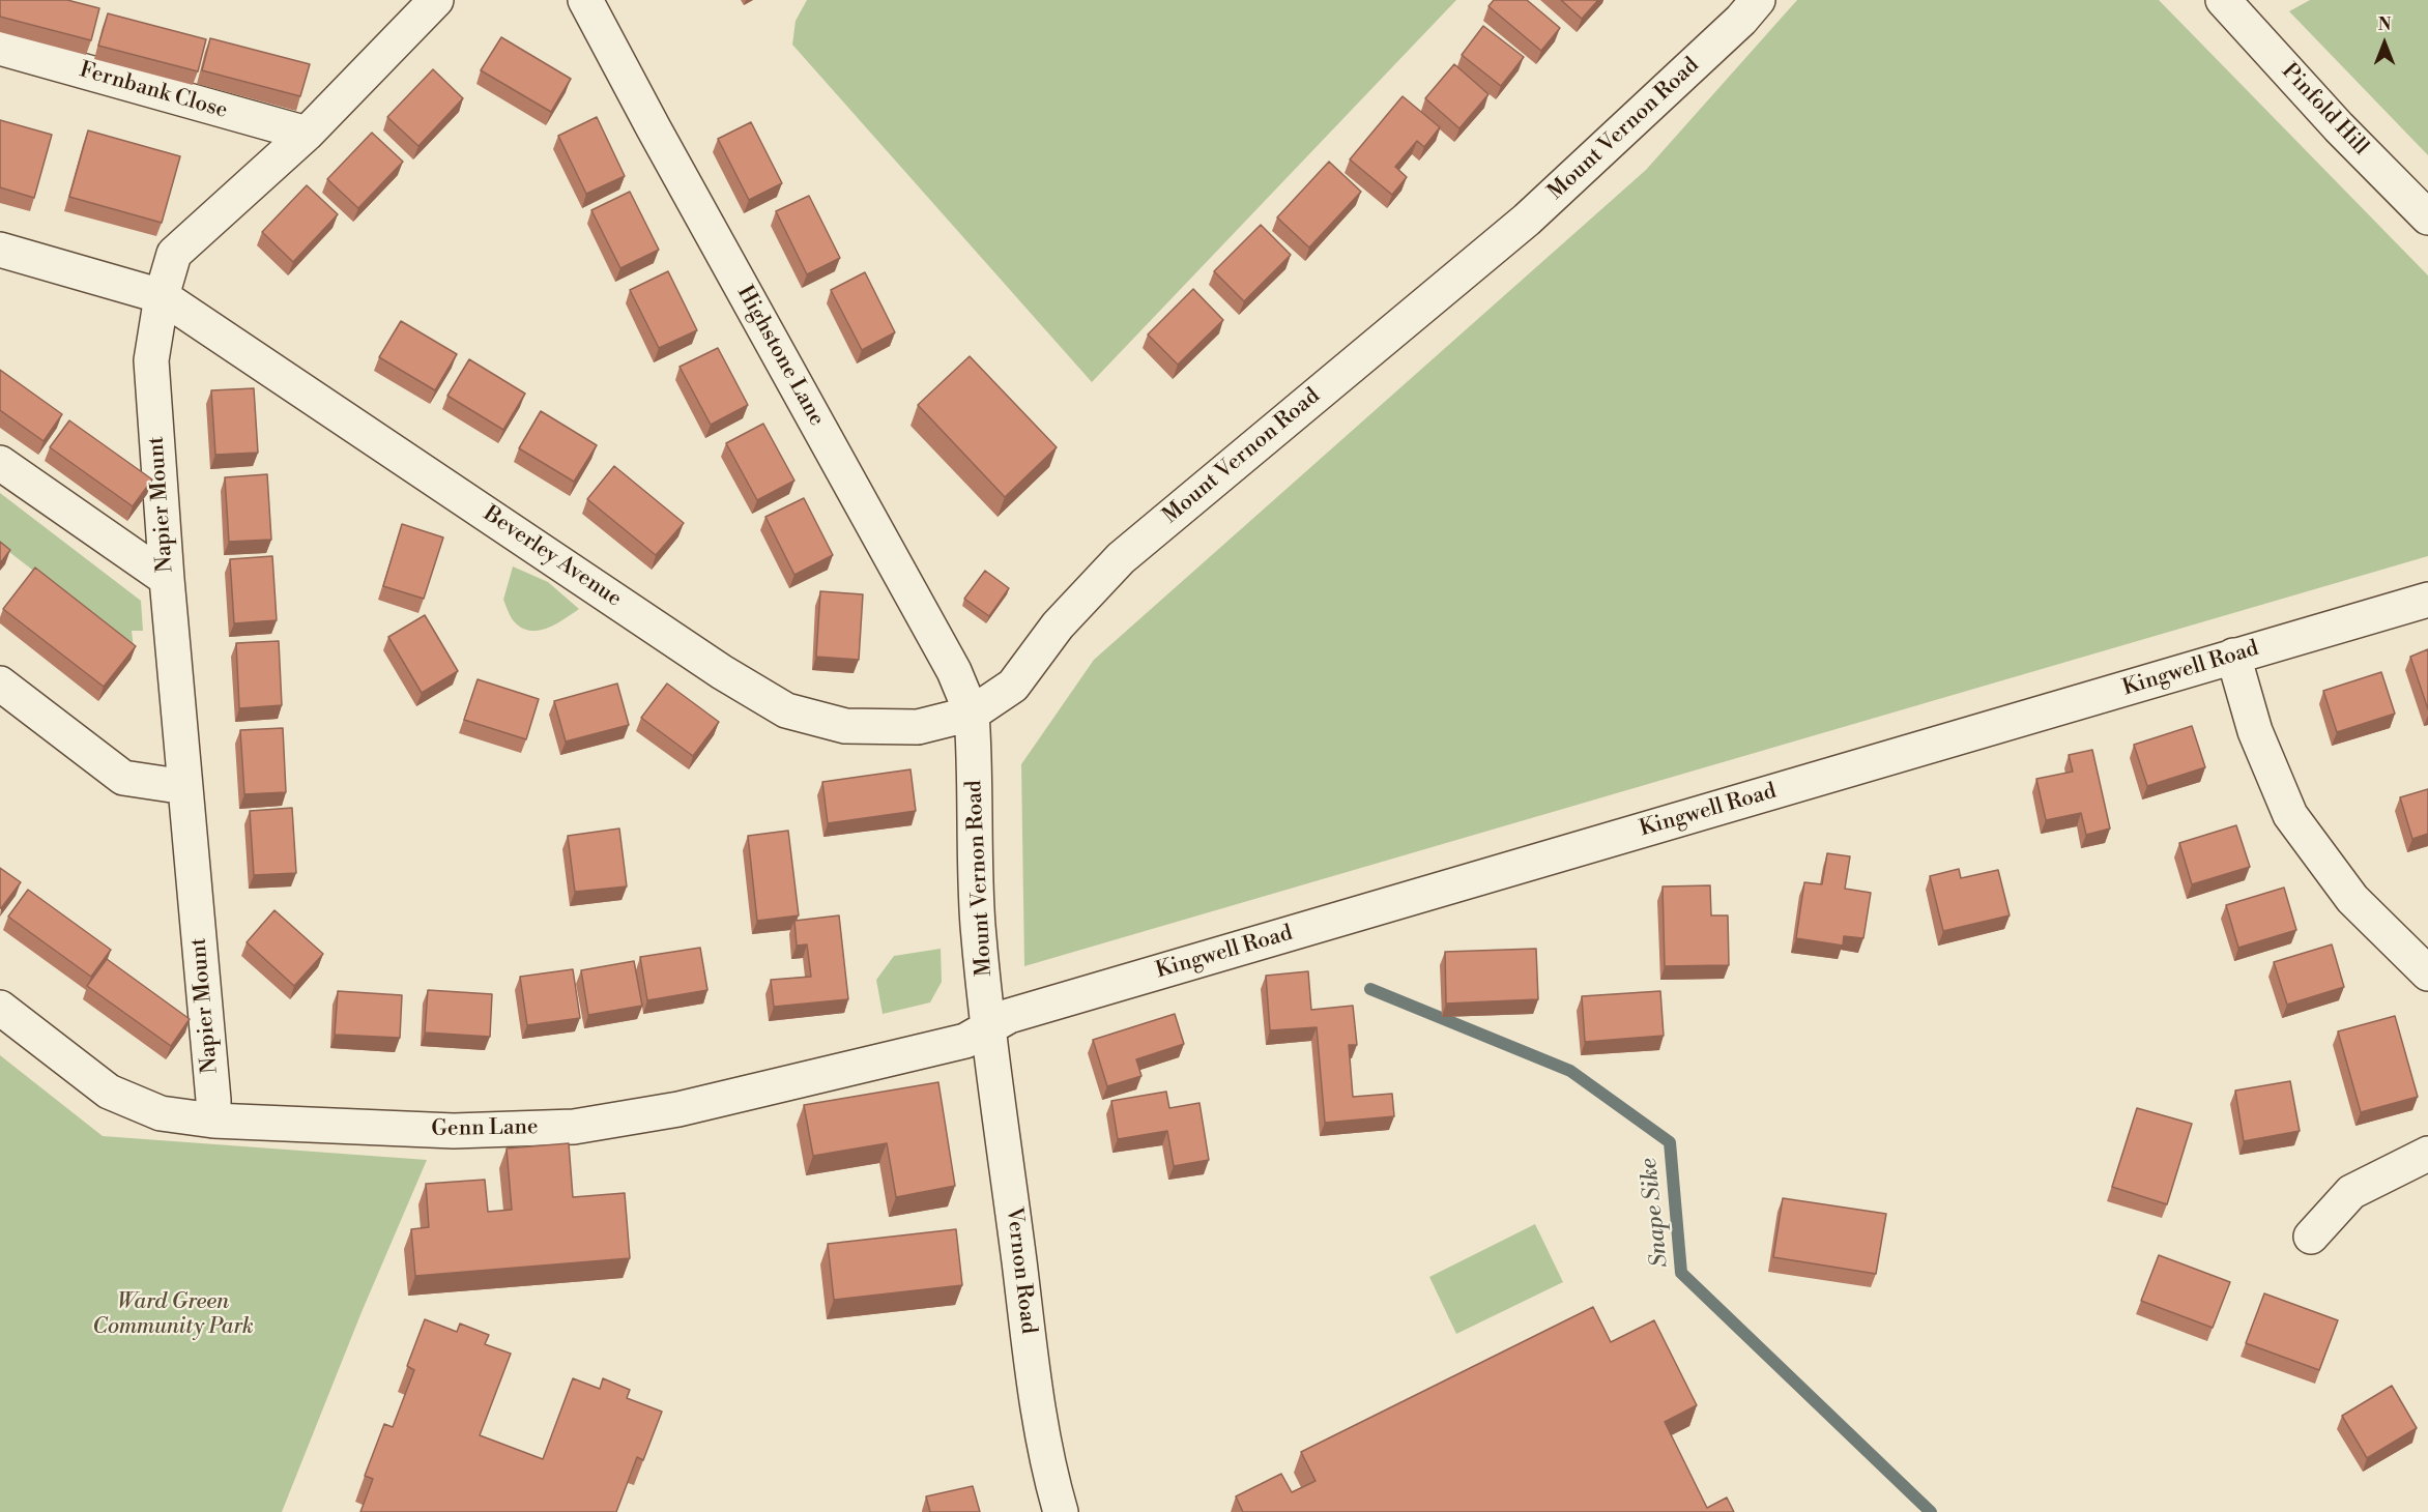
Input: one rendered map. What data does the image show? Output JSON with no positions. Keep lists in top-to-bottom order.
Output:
{
  "streets": {
    "street": [
      "Fernbank Close",
      "Pinfold Hill",
      "Mount Vernon Road",
      "Highstone Lane",
      "Napier Mount",
      "Beverley Avenue",
      "Kingwell Road",
      "Genn Lane",
      "Vernon Road"
    ]
  },
  "crossings": [
    ["Fernbank Close", "Napier Mount"],
    ["Mount Vernon Road", "Highstone Lane"],
    ["Mount Vernon Road", "Beverley Avenue"],
    ["Mount Vernon Road", "Kingwell Road"],
    ["Mount Vernon Road", "Genn Lane"],
    ["Mount Vernon Road", "Vernon Road"],
    ["Highstone Lane", "Beverley Avenue"],
    ["Napier Mount", "Beverley Avenue"],
    ["Napier Mount", "Genn Lane"],
    ["Kingwell Road", "Genn Lane"],
    ["Kingwell Road", "Vernon Road"],
    ["Genn Lane", "Vernon Road"]
  ],
  "water": ["Snape Sike"],
  "parks": ["Ward Green Community Park"],
  "north": "top"
}
